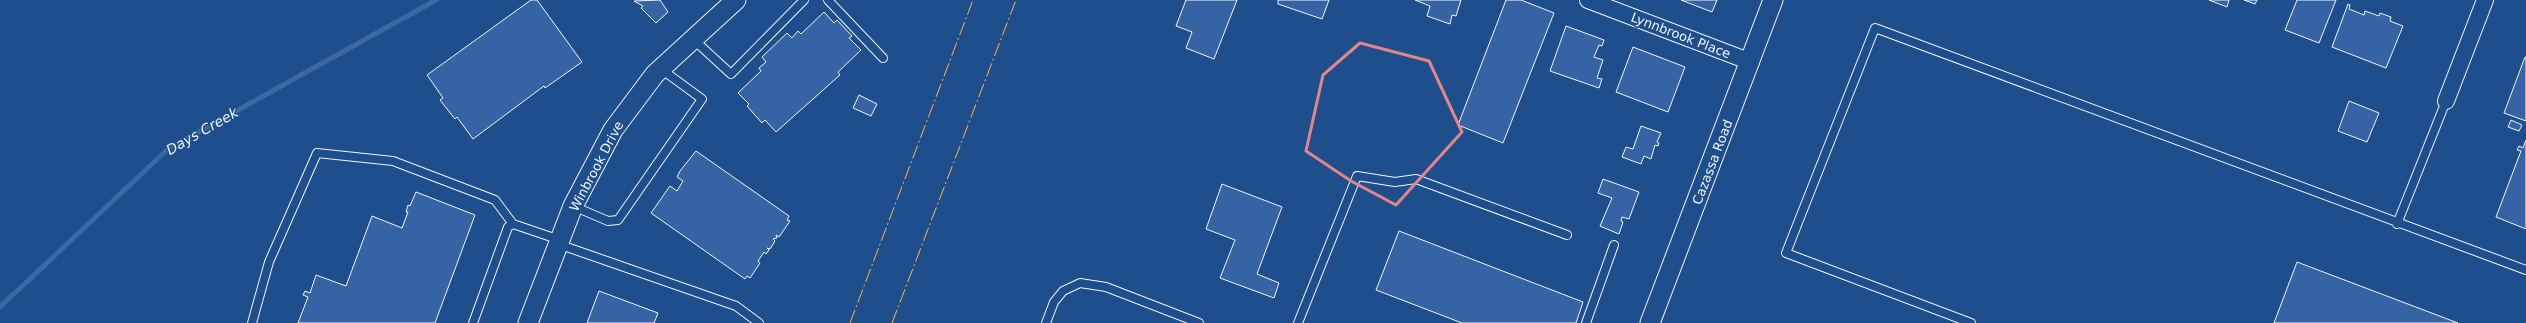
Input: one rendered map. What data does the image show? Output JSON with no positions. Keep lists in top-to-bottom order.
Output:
{
  "streets": {
    "street": ["Lynnbrook Place", "Cazassa Road", "Winbrook Drive"]
  },
  "crossings": [
    ["Lynnbrook Place", "Cazassa Road"]
  ],
  "water": ["Days Creek"]
}
